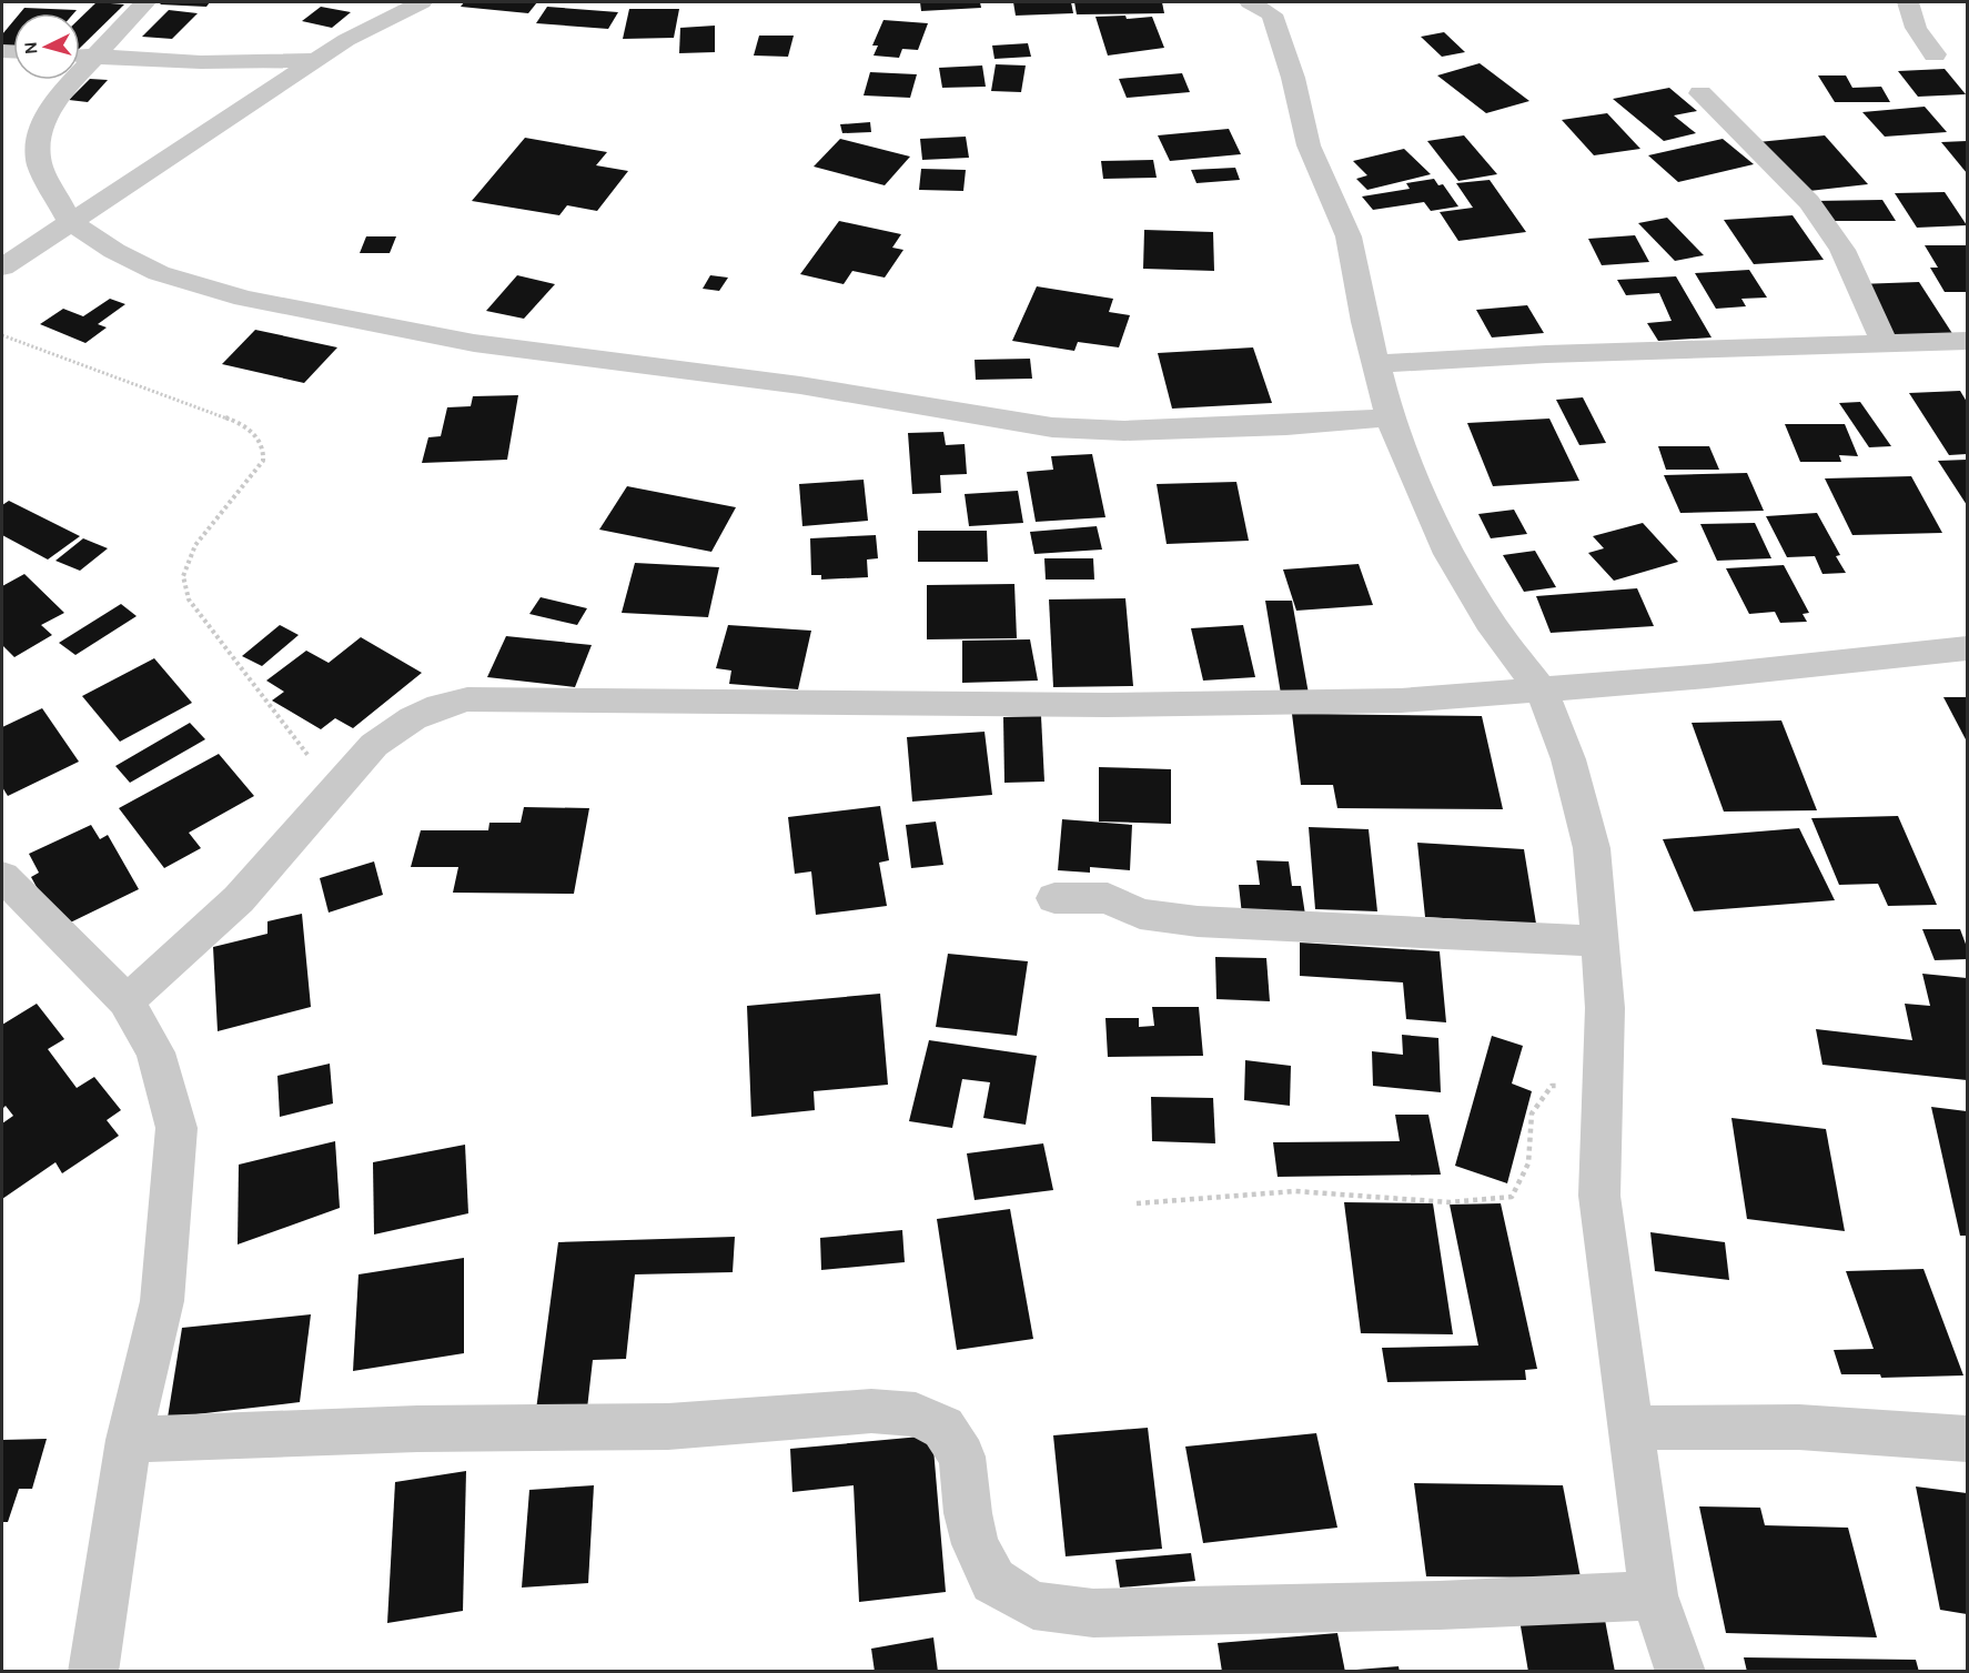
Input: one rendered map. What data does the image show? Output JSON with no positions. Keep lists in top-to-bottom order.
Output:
{
  "north": "left"
}
